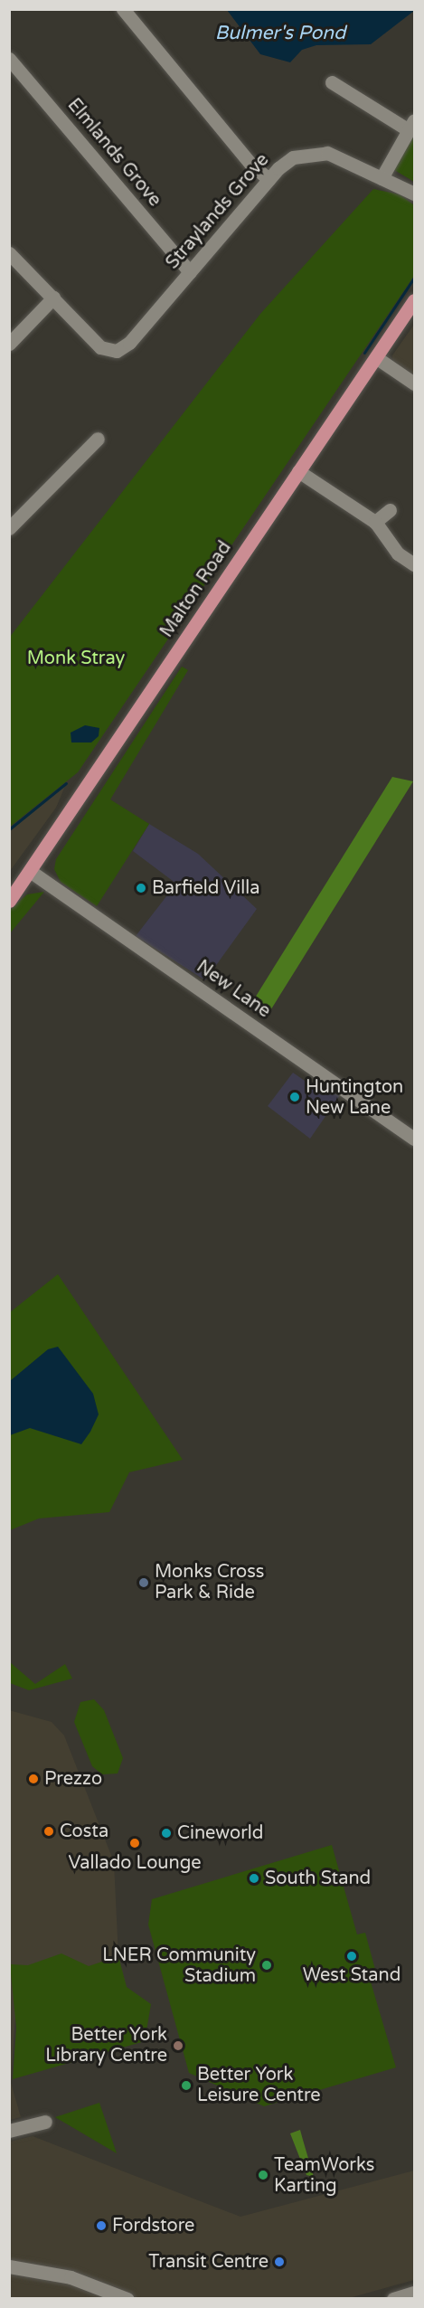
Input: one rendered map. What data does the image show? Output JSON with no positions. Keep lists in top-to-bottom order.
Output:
{
  "streets": {
    "main road": ["Malton Road"],
    "street": ["Elmlands Grove", "Straylands Grove", "New Lane"]
  },
  "crossings": [
    ["Elmlands Grove", "Straylands Grove"],
    ["Malton Road", "New Lane"]
  ],
  "water": ["Bulmer's Pond"],
  "parks": ["Monk Stray"],
  "places": [
    "Barfield Villa",
    "Huntington New Lane",
    "Monks Cross Park & Ride",
    "Prezzo",
    "Costa",
    "Cineworld",
    "Vallado Lounge",
    "South Stand",
    "West Stand",
    "LNER Community Stadium",
    "Better York Library Centre",
    "Better York Leisure Centre",
    "TeamWorks Karting",
    "Fordstore",
    "Transit Centre"
  ]
}
